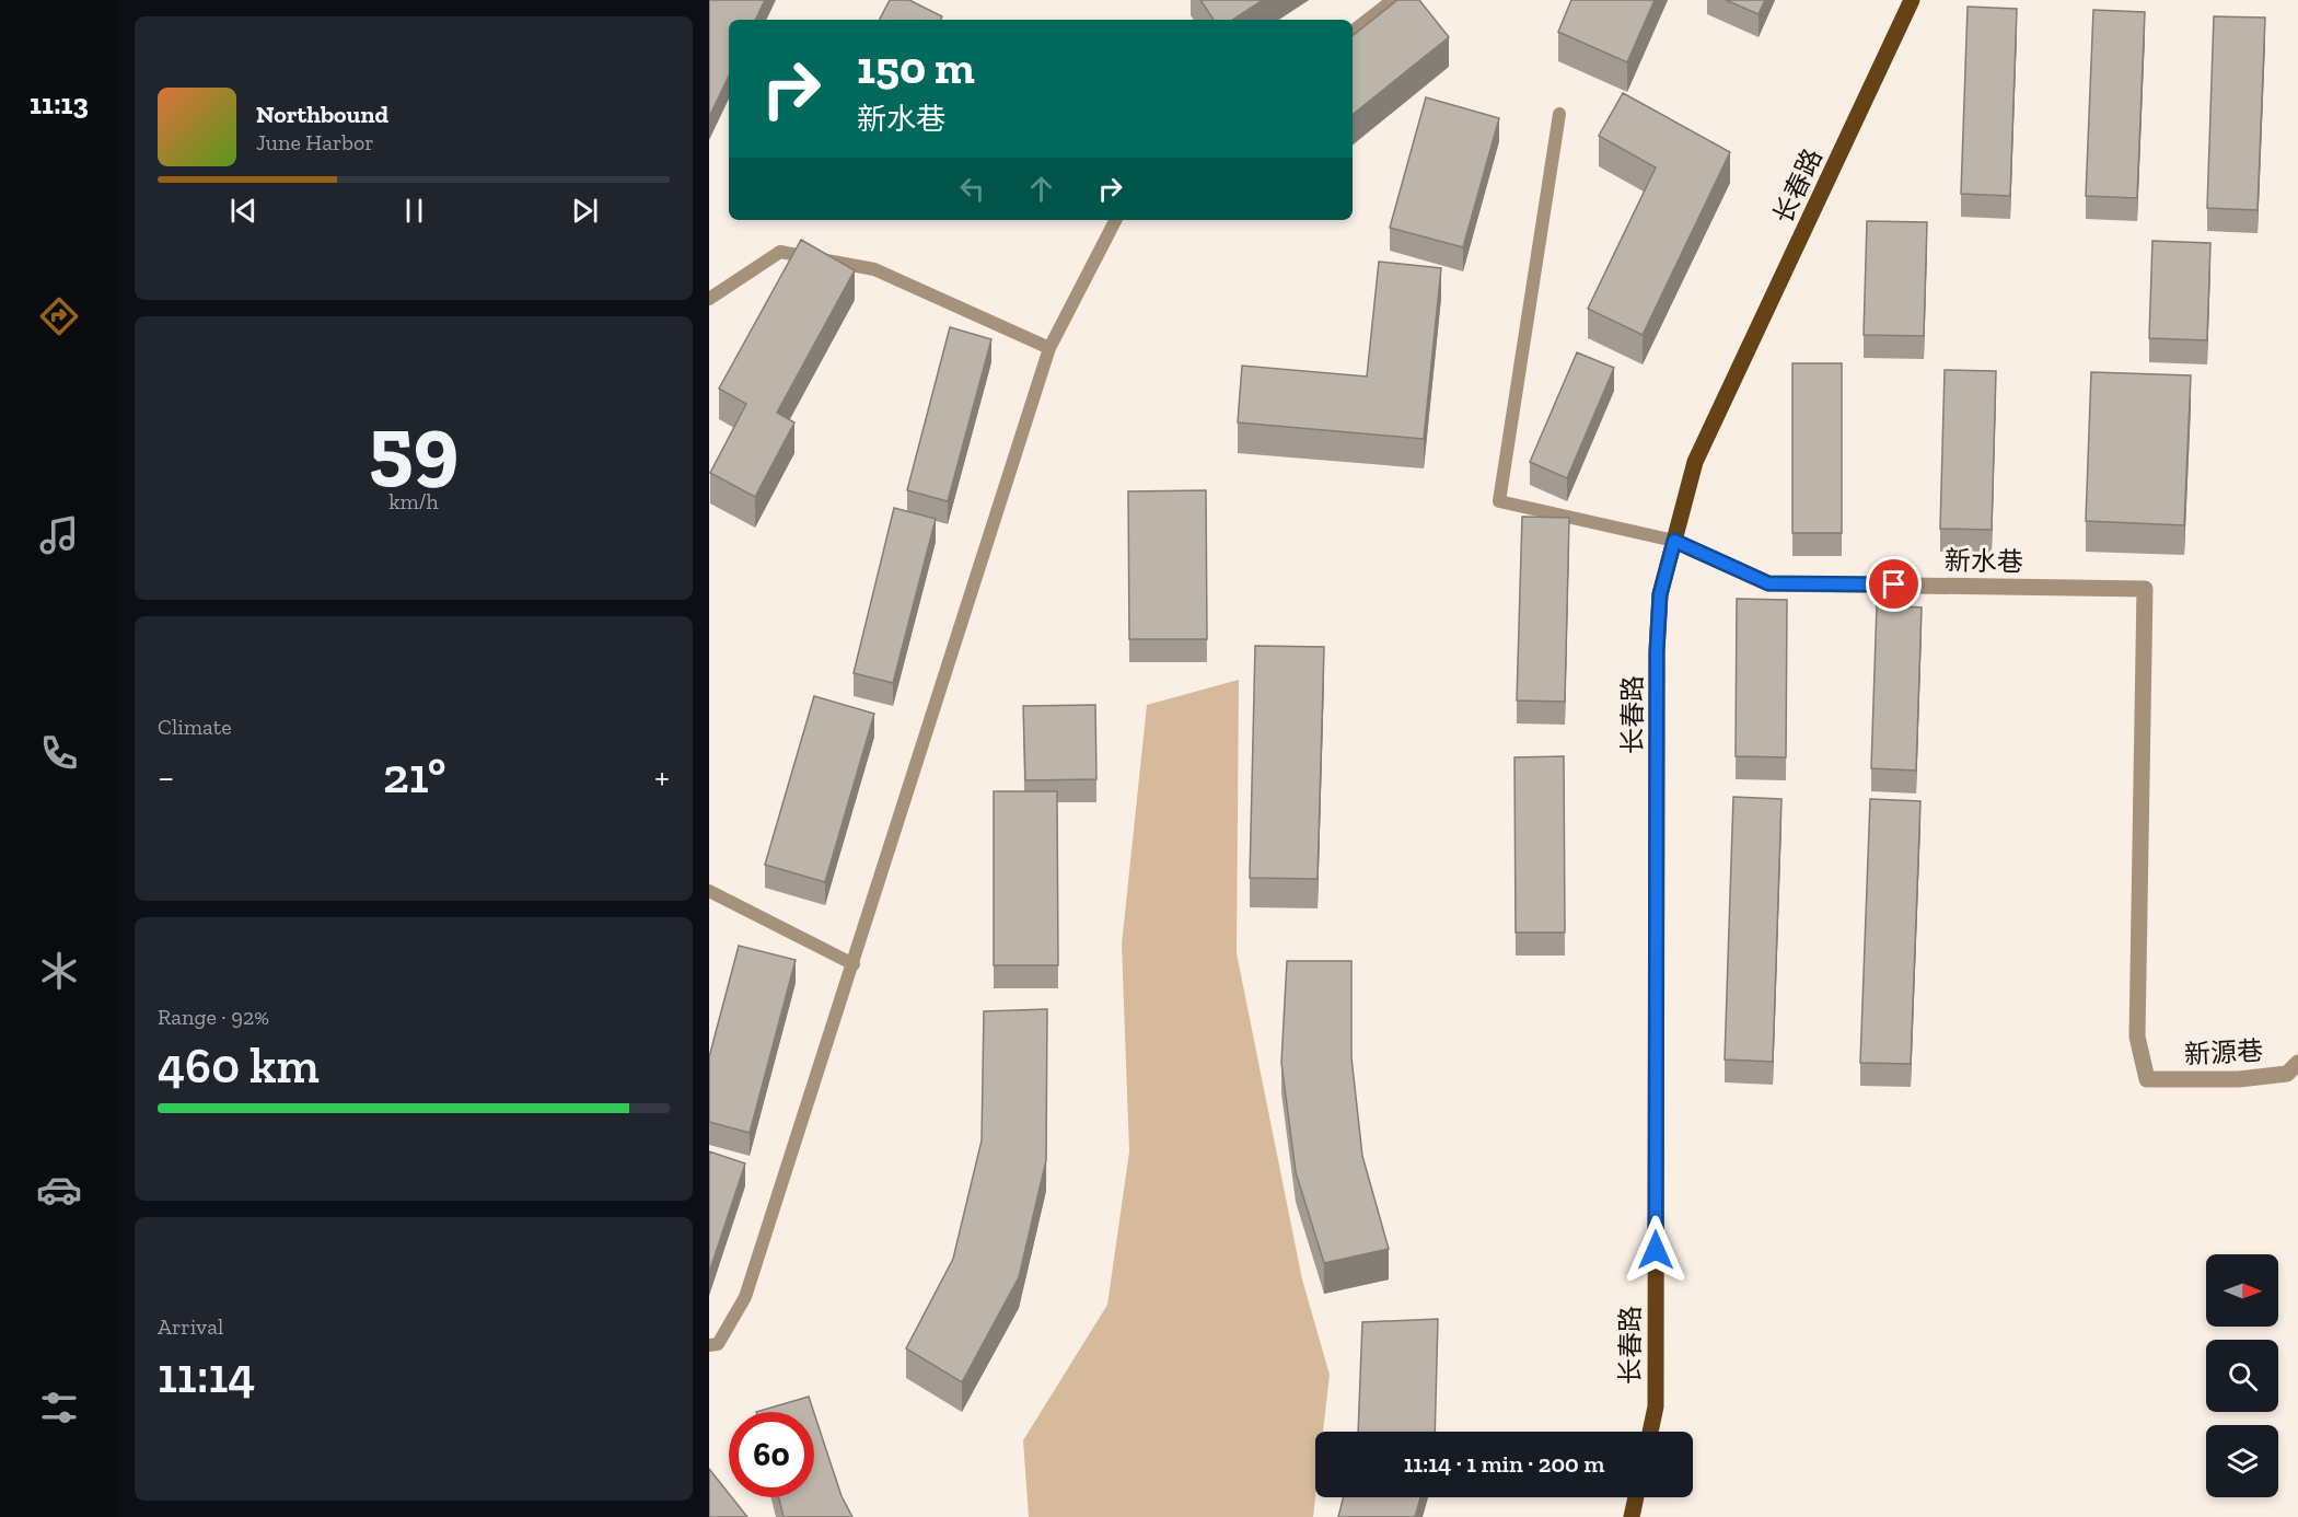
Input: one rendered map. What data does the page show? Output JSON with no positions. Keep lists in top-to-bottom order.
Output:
{
  "streets": {
    "main road": ["长春路"],
    "street": ["新水巷", "新源巷"]
  },
  "crossings": [
    ["长春路", "新水巷"],
    ["新水巷", "新源巷"]
  ],
  "north": "right",
  "page": {
    "tabs": "11:13",
    "turn": ["150 m", "新水巷"],
    "song": ["Northbound", "June Harbor"],
    "tile": [
      ["59", "km/h"],
      "Climate",
      ["Range · 92%", "460 km"],
      ["Arrival", "11:14"]
    ],
    "heat": ["−", "21°", "+"],
    "limit": "60",
    "trip": "11:14 · 1 min · 200 m"
  }
}
